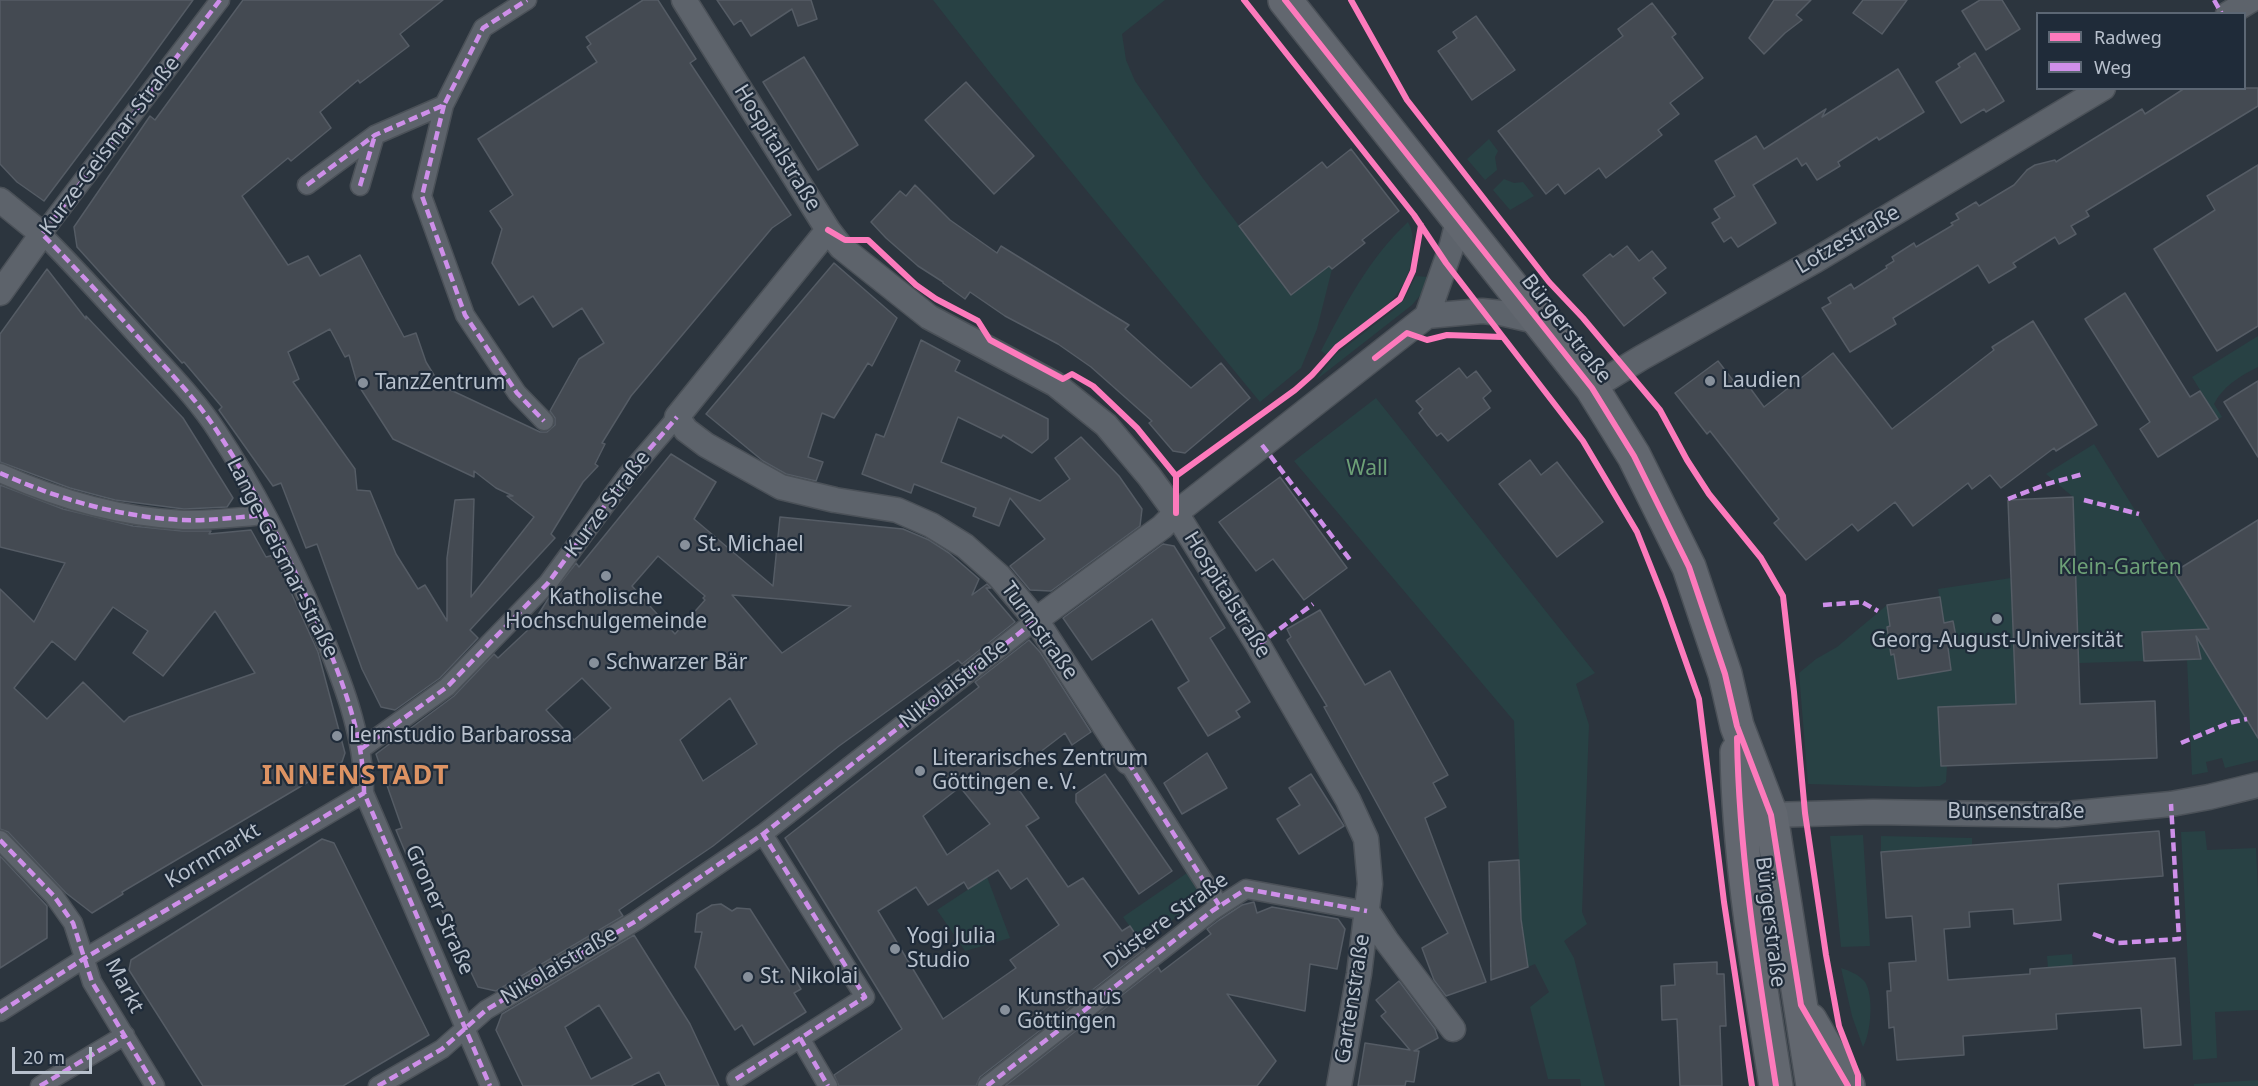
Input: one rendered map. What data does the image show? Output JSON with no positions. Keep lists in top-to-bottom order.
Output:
{
  "streets": {
    "main road": ["Bürgerstraße"],
    "street": [
      "Kurze-Geismar-Straße",
      "Hospitalstraße",
      "Lotzestraße",
      "Kurze Straße",
      "Lange-Geismar-Straße",
      "Turmstraße",
      "Nikolaistraße",
      "Bunsenstraße",
      "Kornmarkt",
      "Groner Straße",
      "Düstere Straße",
      "Markt",
      "Gartenstraße"
    ]
  },
  "crossings": [
    ["Kurze-Geismar-Straße", "Lange-Geismar-Straße"],
    ["Hospitalstraße", "Kurze Straße"],
    ["Hospitalstraße", "Nikolaistraße"],
    ["Hospitalstraße", "Düstere Straße"],
    ["Hospitalstraße", "Gartenstraße"],
    ["Lotzestraße", "Bürgerstraße"],
    ["Bürgerstraße", "Bunsenstraße"],
    ["Kurze Straße", "Lange-Geismar-Straße"],
    ["Kurze Straße", "Turmstraße"],
    ["Kurze Straße", "Groner Straße"],
    ["Lange-Geismar-Straße", "Groner Straße"],
    ["Turmstraße", "Nikolaistraße"],
    ["Turmstraße", "Düstere Straße"],
    ["Nikolaistraße", "Groner Straße"],
    ["Kornmarkt", "Groner Straße"],
    ["Kornmarkt", "Markt"],
    ["Düstere Straße", "Gartenstraße"]
  ],
  "districts": ["INNENSTADT"],
  "parks": ["Wall", "Klein-Garten"],
  "places": [
    "Laudien",
    "TanzZentrum",
    "St. Michael",
    "Katholische Hochschulgemeinde",
    "Georg-August-Universität",
    "Schwarzer Bär",
    "Lernstudio Barbarossa",
    "Literarisches Zentrum Göttingen e. V.",
    "Yogi Julia Studio",
    "St. Nikolai",
    "Kunsthaus Göttingen"
  ],
  "legend": ["Radweg", "Weg"],
  "scale_bar": "20 m"
}
